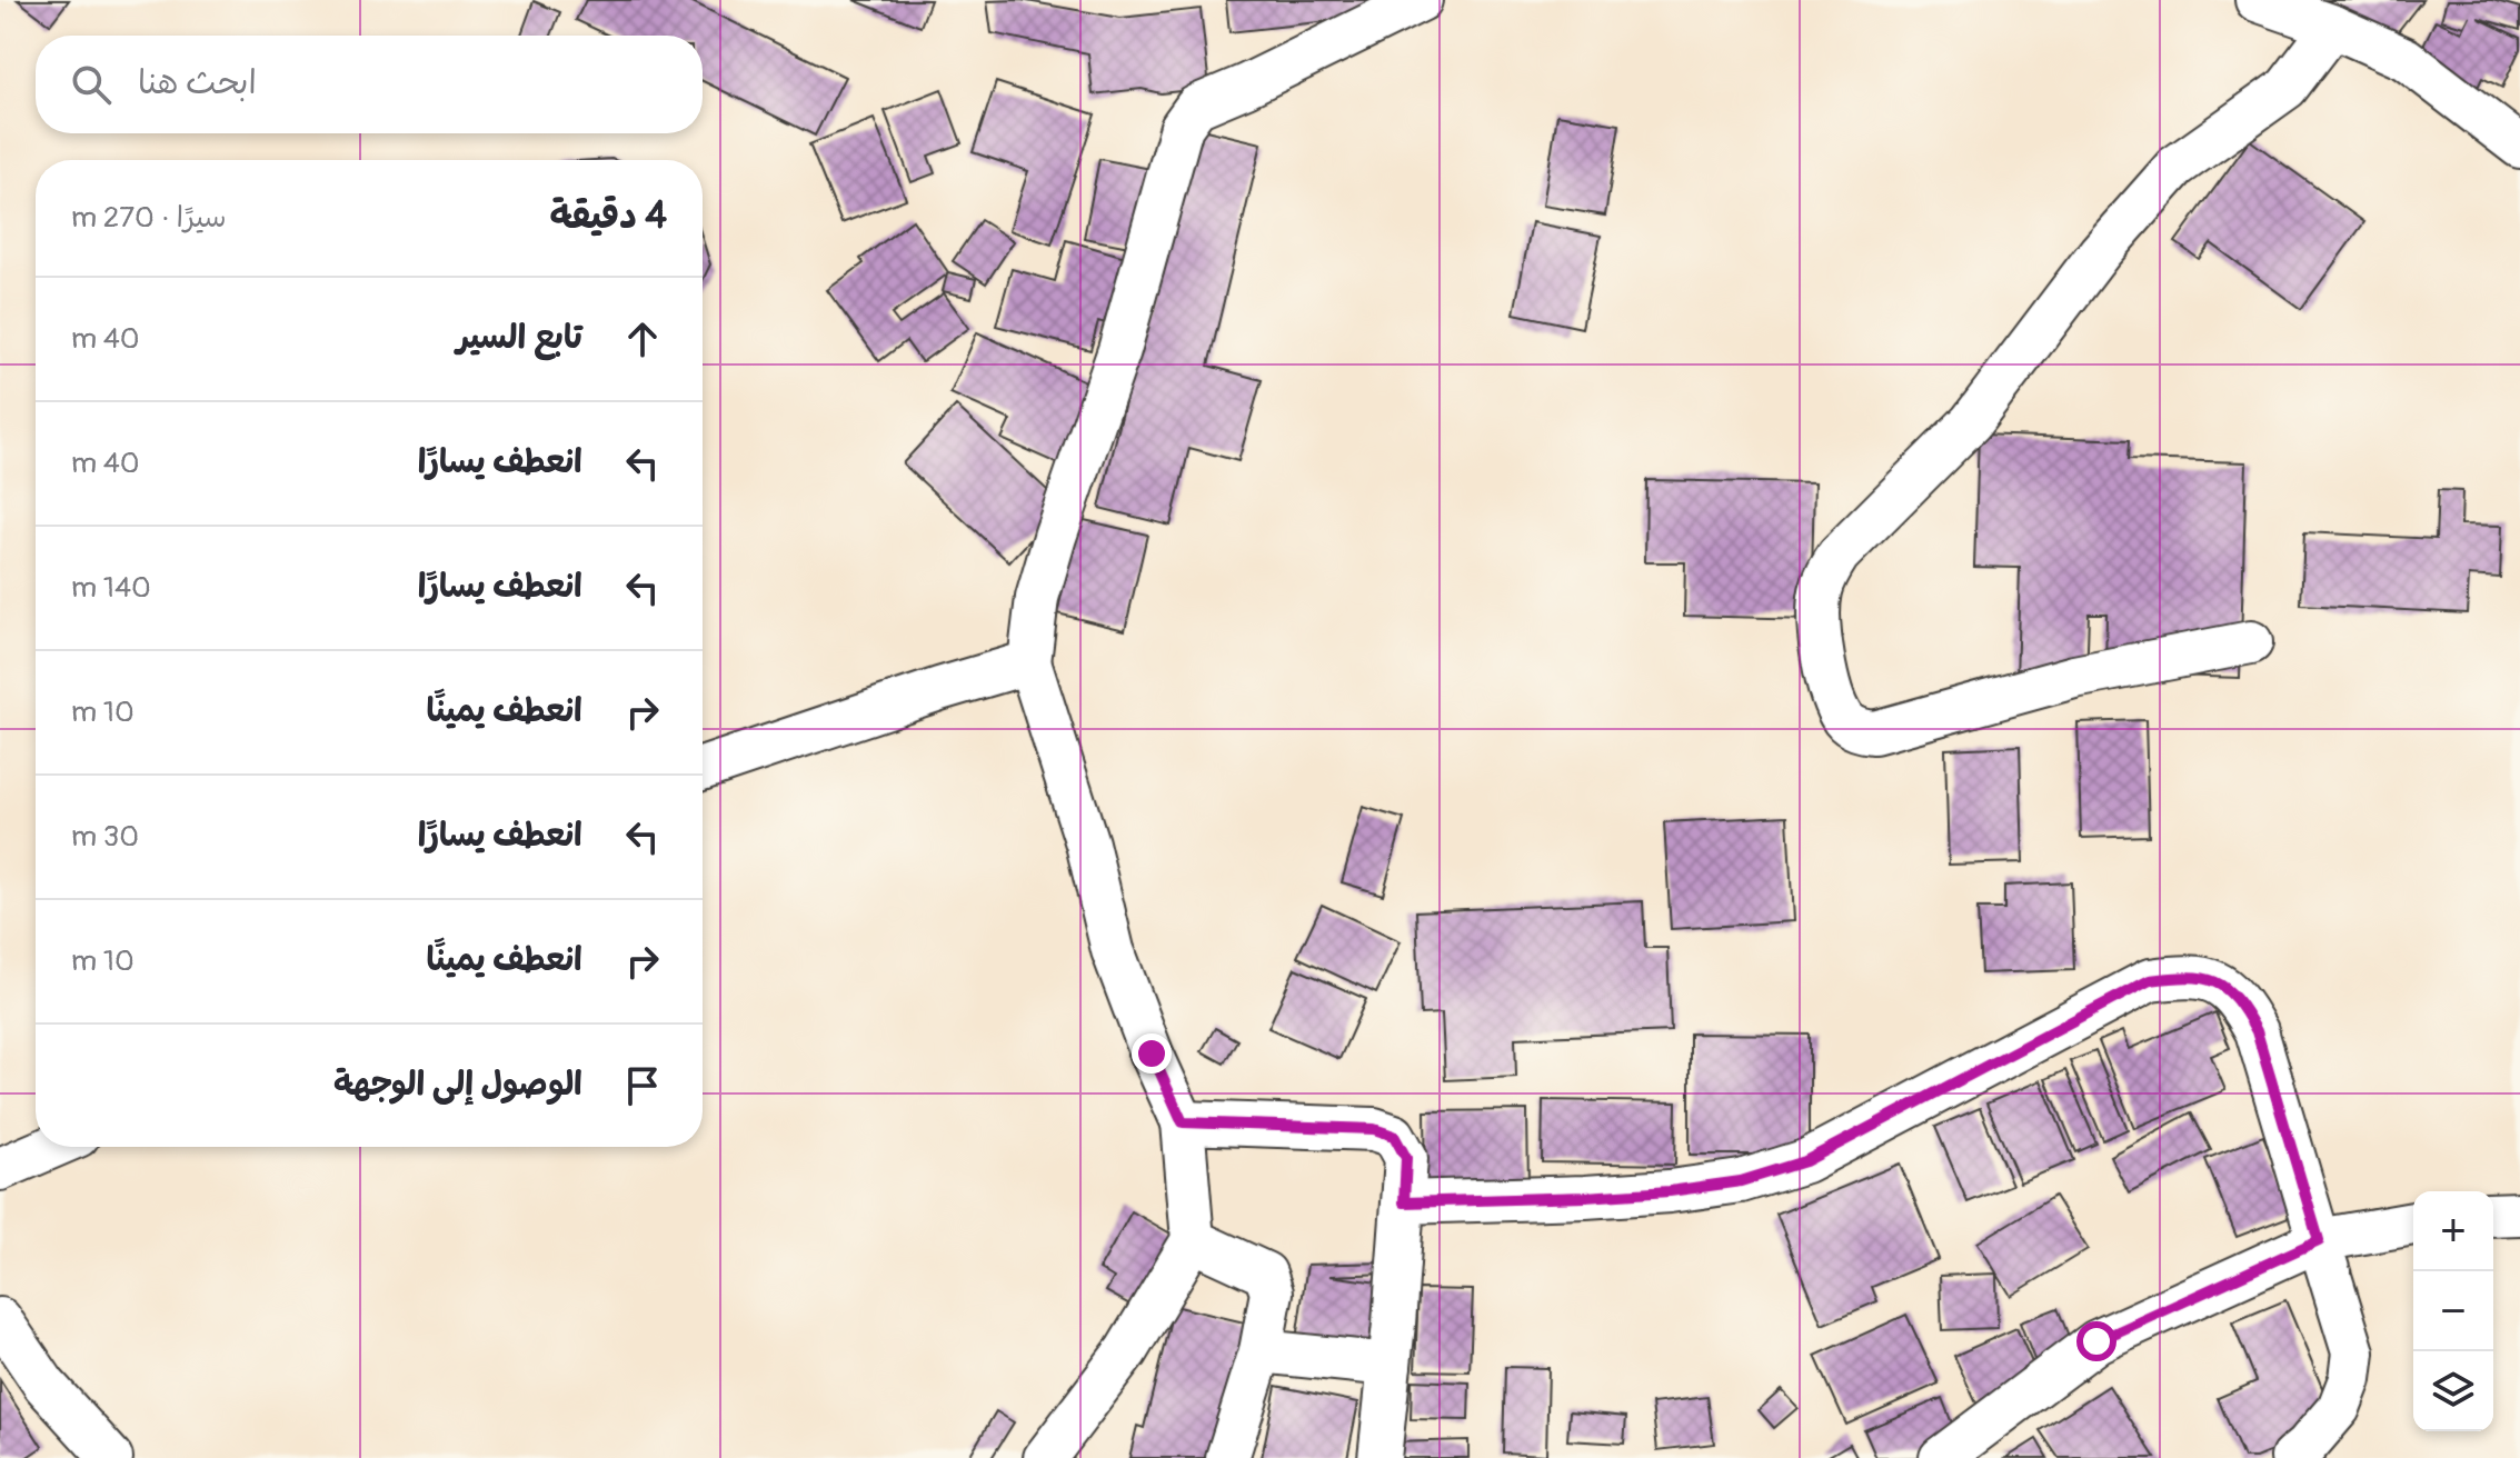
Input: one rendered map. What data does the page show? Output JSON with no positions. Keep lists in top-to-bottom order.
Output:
{
  "page": {
    "search": "ابحث هنا",
    "heading": ["4 دقيقة", "سيرًا · 270 m"],
    "list": [
      ["تابع السير", "40 m"],
      ["انعطف يسارًا", "40 m"],
      ["انعطف يسارًا", "140 m"],
      ["انعطف يمينًا", "10 m"],
      ["انعطف يسارًا", "30 m"],
      ["انعطف يمينًا", "10 m"],
      "الوصول إلى الوجهة"
    ],
    "map_buttons": ["+", "−"]
  }
}
